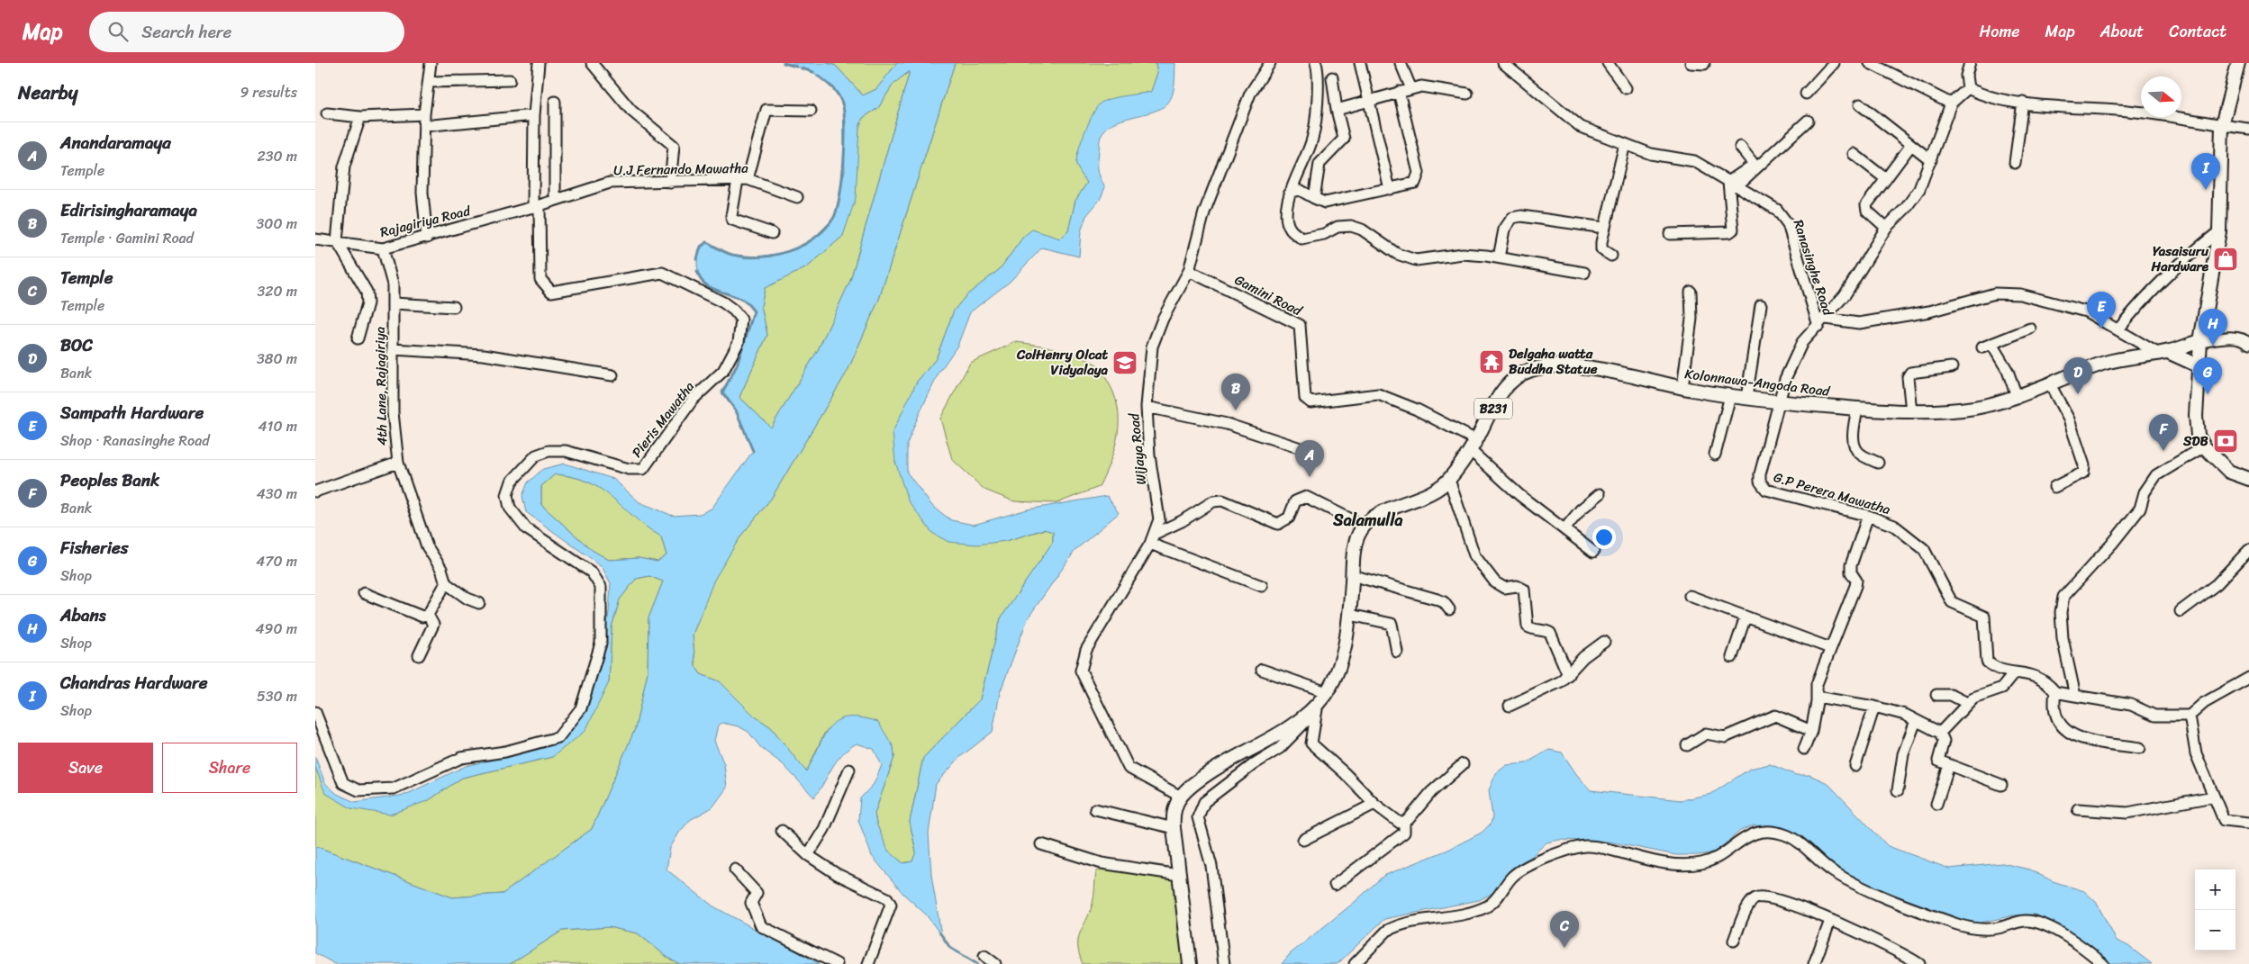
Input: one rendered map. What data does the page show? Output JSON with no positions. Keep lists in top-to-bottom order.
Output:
{
  "streets": {
    "main road": ["Kolonnawa-Angoda Road", "B231"],
    "street": [
      "U.J Fernando Mawatha",
      "Rajagiriya Road",
      "Ranasinghe Road",
      "Gamini Road",
      "4th Lane, Rajagiriya",
      "Pieris Mawatha",
      "Wijaya Road",
      "G.P Perera Mawatha"
    ]
  },
  "crossings": [
    ["U.J Fernando Mawatha", "Rajagiriya Road"],
    ["U.J Fernando Mawatha", "Pieris Mawatha"],
    ["Rajagiriya Road", "4th Lane, Rajagiriya"],
    ["Rajagiriya Road", "Pieris Mawatha"],
    ["Ranasinghe Road", "Kolonnawa-Angoda Road"],
    ["Gamini Road", "Kolonnawa-Angoda Road"],
    ["Gamini Road", "Wijaya Road"],
    ["Kolonnawa-Angoda Road", "G.P Perera Mawatha"]
  ],
  "districts": ["Salamulla"],
  "places": {
    "shop": ["Yasaisuru Hardware"],
    "temple": ["Delgaha watta Buddha Statue"],
    "school or university": ["ColHenry Olcat Vidyalaya"],
    "bank": ["SDB"]
  },
  "north": "right",
  "page": {
    "header": "Map",
    "search": "Search here",
    "nav": [
      "Home",
      "Map",
      "About",
      "Contact"
    ],
    "heading": ["Nearby", "9 results"],
    "list": [
      {
        "mark": "A",
        "name": "Anandaramaya",
        "note": "Temple",
        "value": "230 m"
      },
      {
        "mark": "B",
        "name": "Edirisingharamaya",
        "note": "Temple · Gamini Road",
        "value": "300 m"
      },
      {
        "mark": "C",
        "name": "Temple",
        "note": "Temple",
        "value": "320 m"
      },
      {
        "mark": "D",
        "name": "BOC",
        "note": "Bank",
        "value": "380 m"
      },
      {
        "mark": "E",
        "name": "Sampath Hardware",
        "note": "Shop · Ranasinghe Road",
        "value": "410 m"
      },
      {
        "mark": "F",
        "name": "Peoples Bank",
        "note": "Bank",
        "value": "430 m"
      },
      {
        "mark": "G",
        "name": "Fisheries",
        "note": "Shop",
        "value": "470 m"
      },
      {
        "mark": "H",
        "name": "Abans",
        "note": "Shop",
        "value": "490 m"
      },
      {
        "mark": "I",
        "name": "Chandras Hardware",
        "note": "Shop",
        "value": "530 m"
      }
    ],
    "pins": [
      "I",
      "E",
      "H",
      "D",
      "G",
      "B",
      "F",
      "A",
      "C"
    ],
    "buttons": ["Save", "Share"],
    "map_buttons": ["+", "−"]
  }
}
